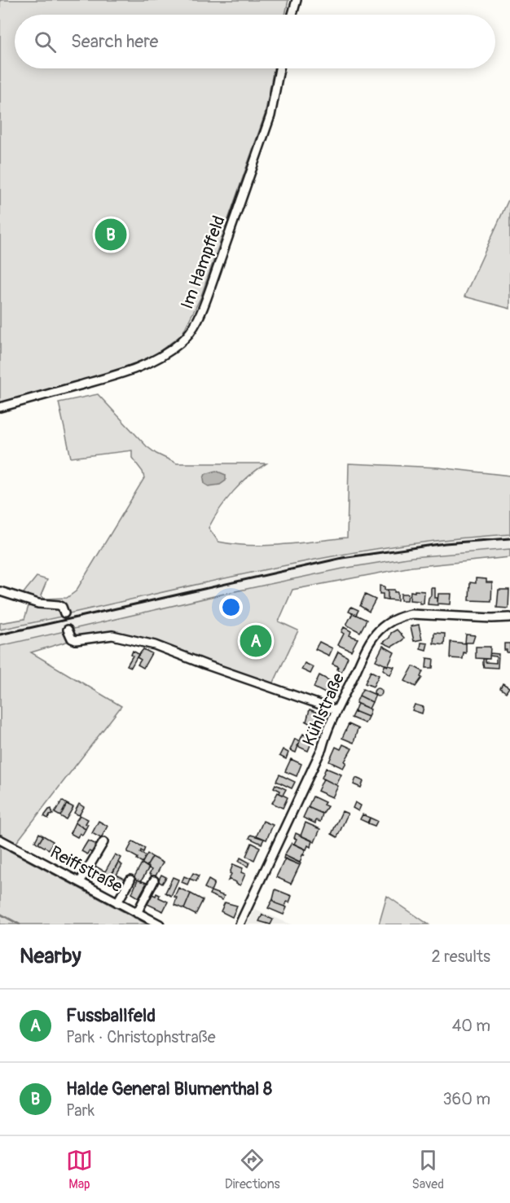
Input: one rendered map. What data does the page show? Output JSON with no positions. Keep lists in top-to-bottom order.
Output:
{
  "streets": {
    "street": ["Im Hampffeld", "Kühlstraße", "Reiffstraße"]
  },
  "page": {
    "search": "Search here",
    "pins": ["B", "A"],
    "heading": ["Nearby", "2 results"],
    "list": [
      {
        "mark": "A",
        "name": "Fussballfeld",
        "note": "Park · Christophstraße",
        "value": "40 m"
      },
      {
        "mark": "B",
        "name": "Halde General Blumenthal 8",
        "note": "Park",
        "value": "360 m"
      }
    ],
    "nav": ["Map", "Directions", "Saved"]
  }
}
